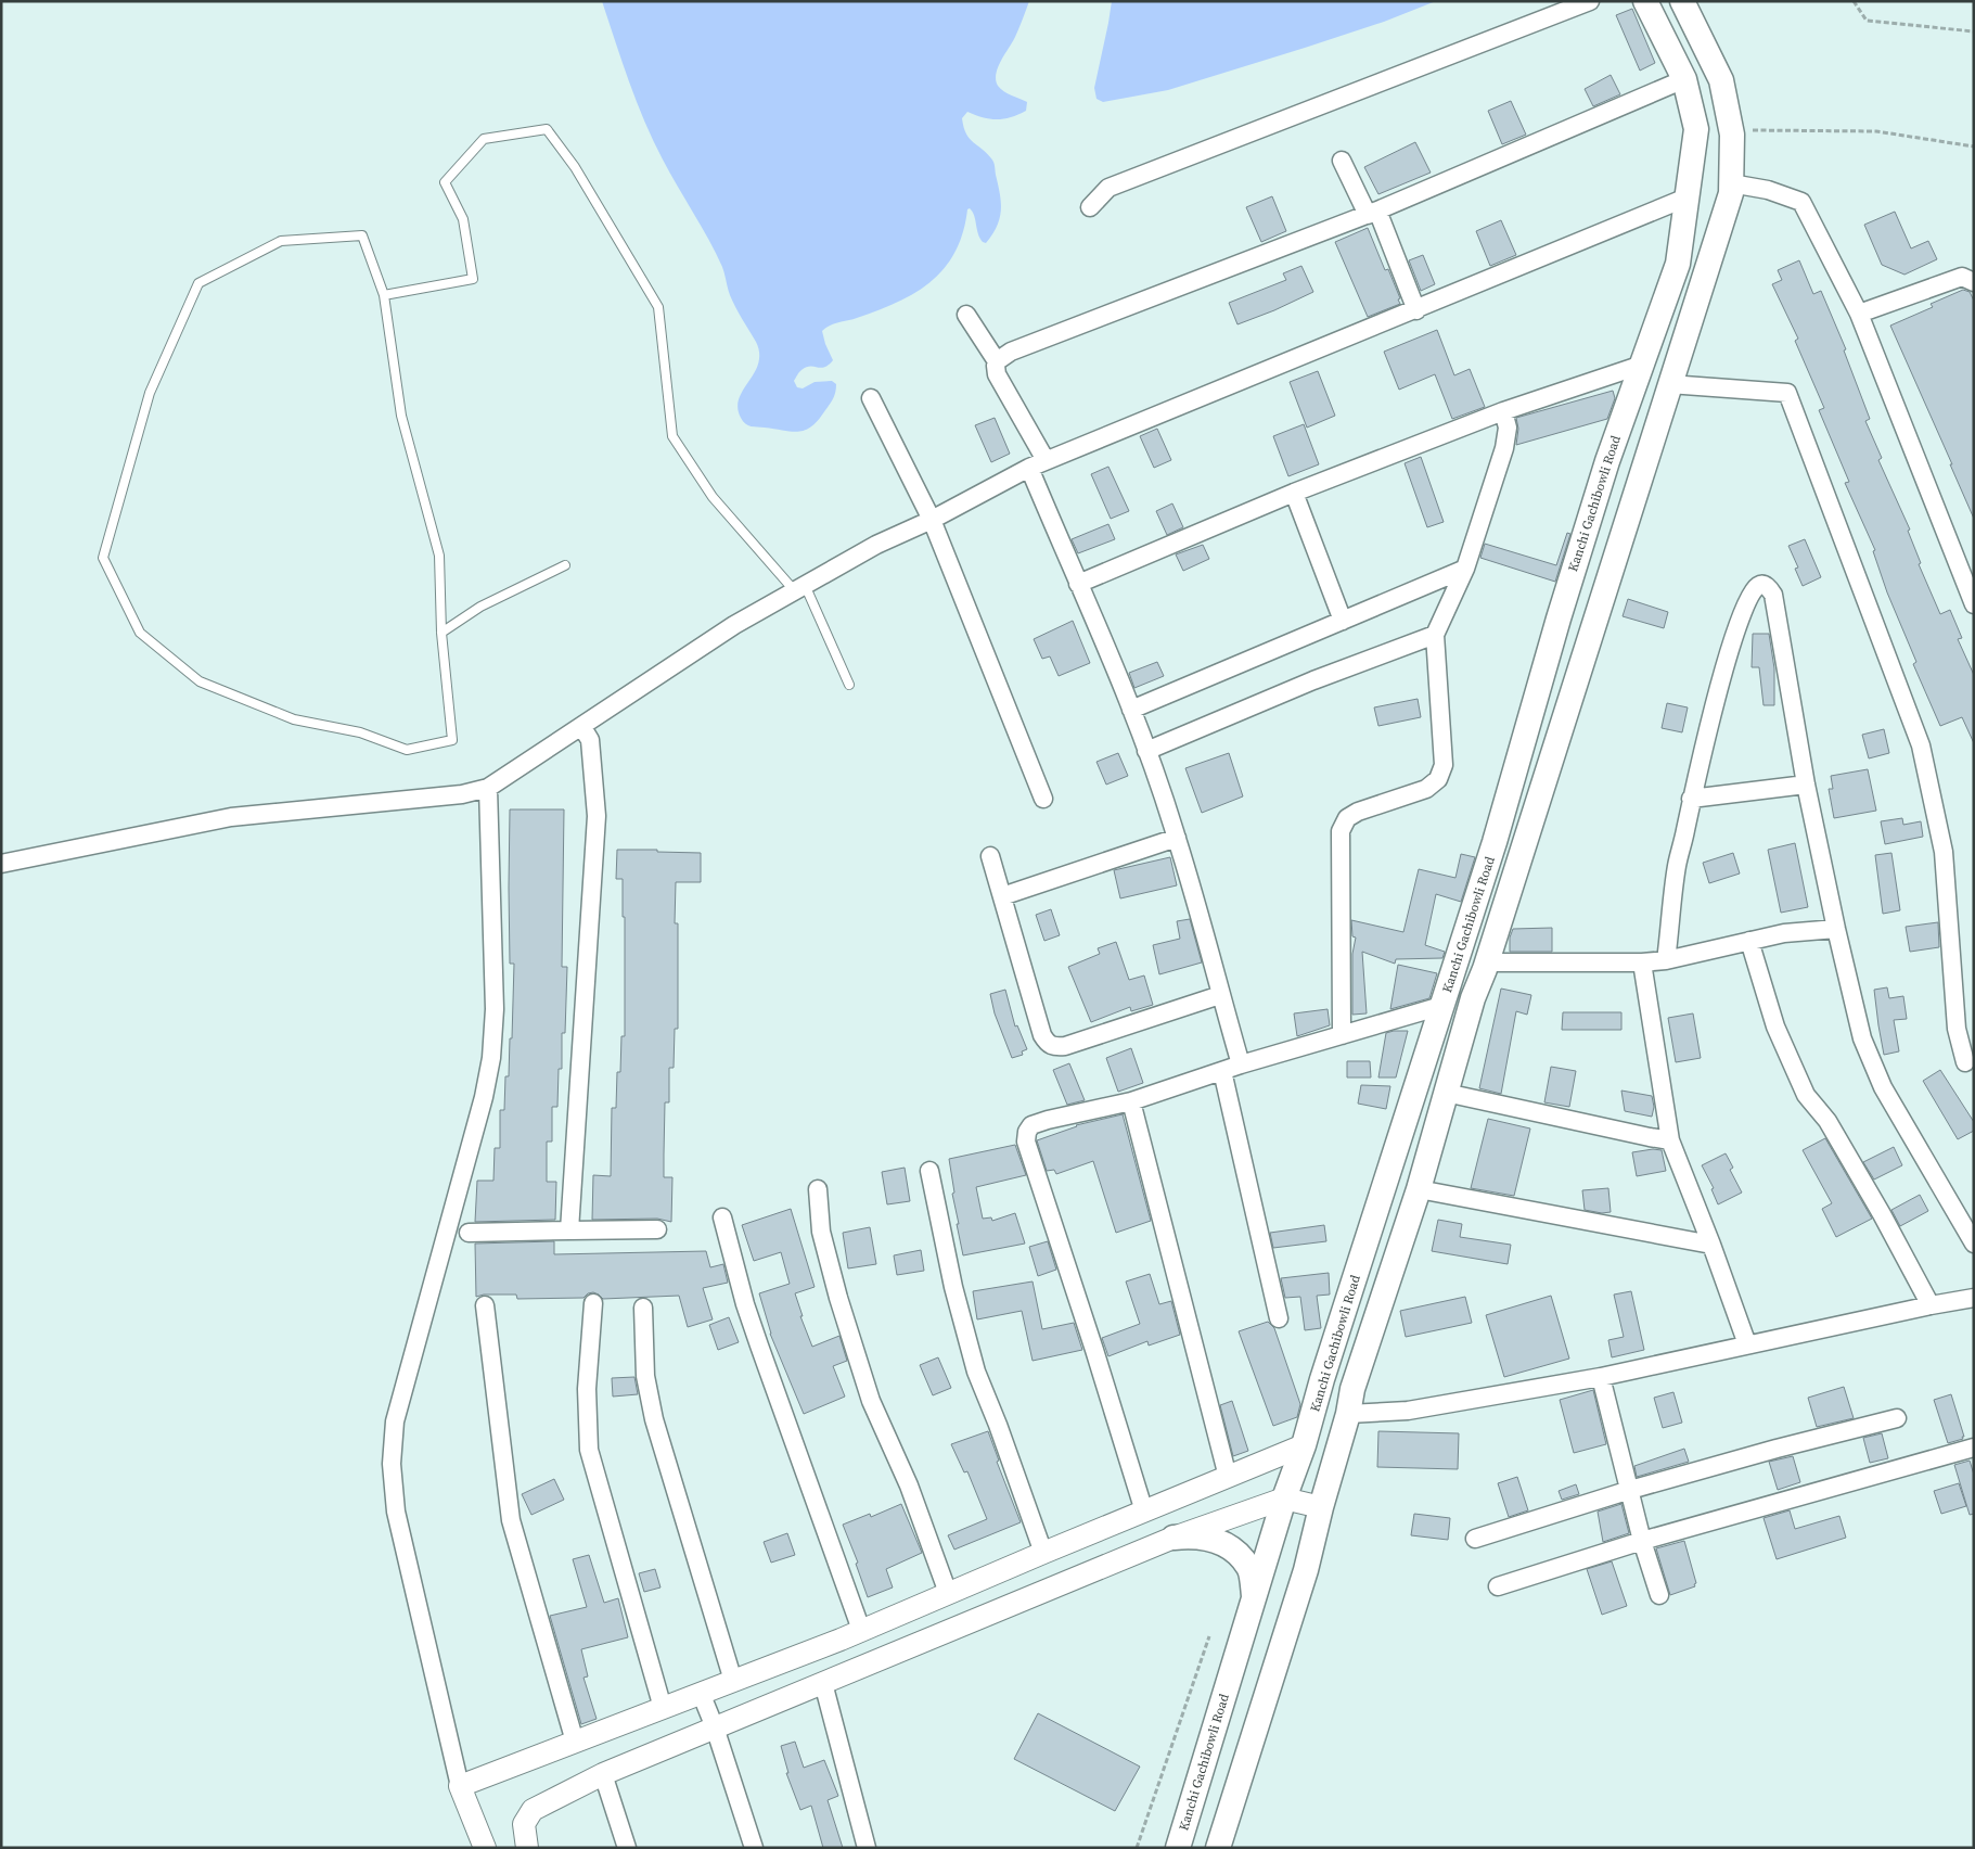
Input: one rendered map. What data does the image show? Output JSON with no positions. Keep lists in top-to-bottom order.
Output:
{
  "streets": {
    "main road": ["Kanchi Gachibowli Road"]
  }
}
